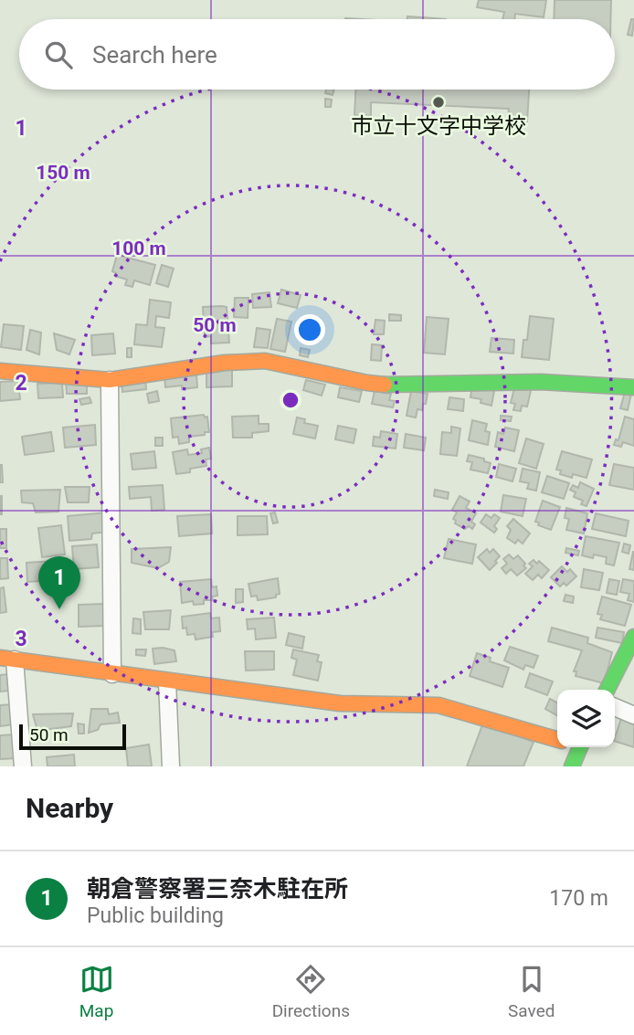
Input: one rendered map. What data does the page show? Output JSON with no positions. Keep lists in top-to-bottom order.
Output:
{
  "places": ["市立十文字中学校"],
  "scale_bar": "50 m",
  "page": {
    "search": "Search here",
    "pins": "1",
    "scale": "50 m",
    "heading": "Nearby",
    "list": [
      {
        "mark": "1",
        "name": "朝倉警察署三奈木駐在所",
        "note": "Public building",
        "value": "170 m"
      }
    ],
    "nav": ["Map", "Directions", "Saved"]
  },
  "grid": {
    "rows": ["1", "2", "3"]
  },
  "rings": ["150 m", "100 m", "50 m"]
}
